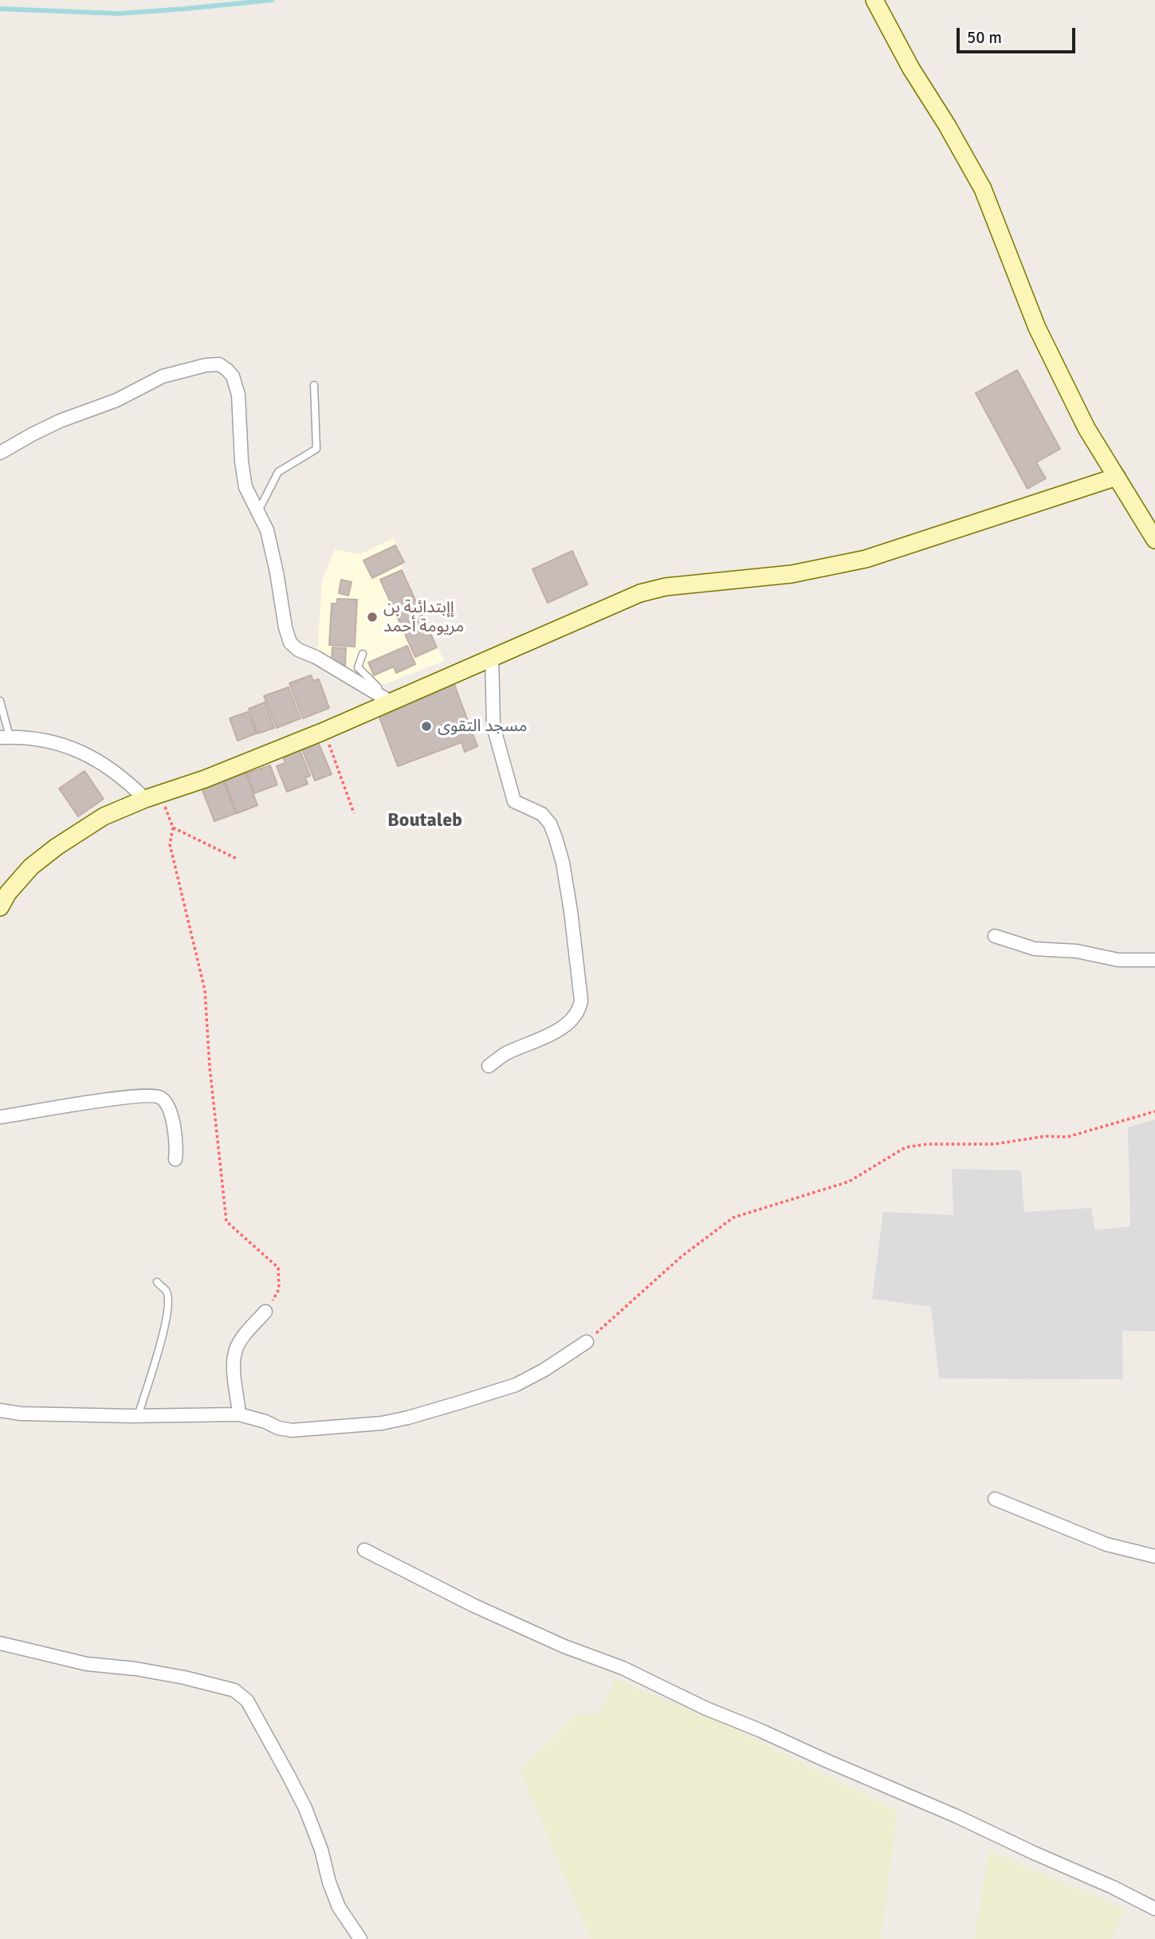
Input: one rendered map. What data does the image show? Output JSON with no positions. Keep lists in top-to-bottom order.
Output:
{
  "districts": ["Boutaleb"],
  "places": ["إإبتدائية بن مريومة أحمد", "مسجد التقوى"],
  "scale_bar": "50 m"
}
